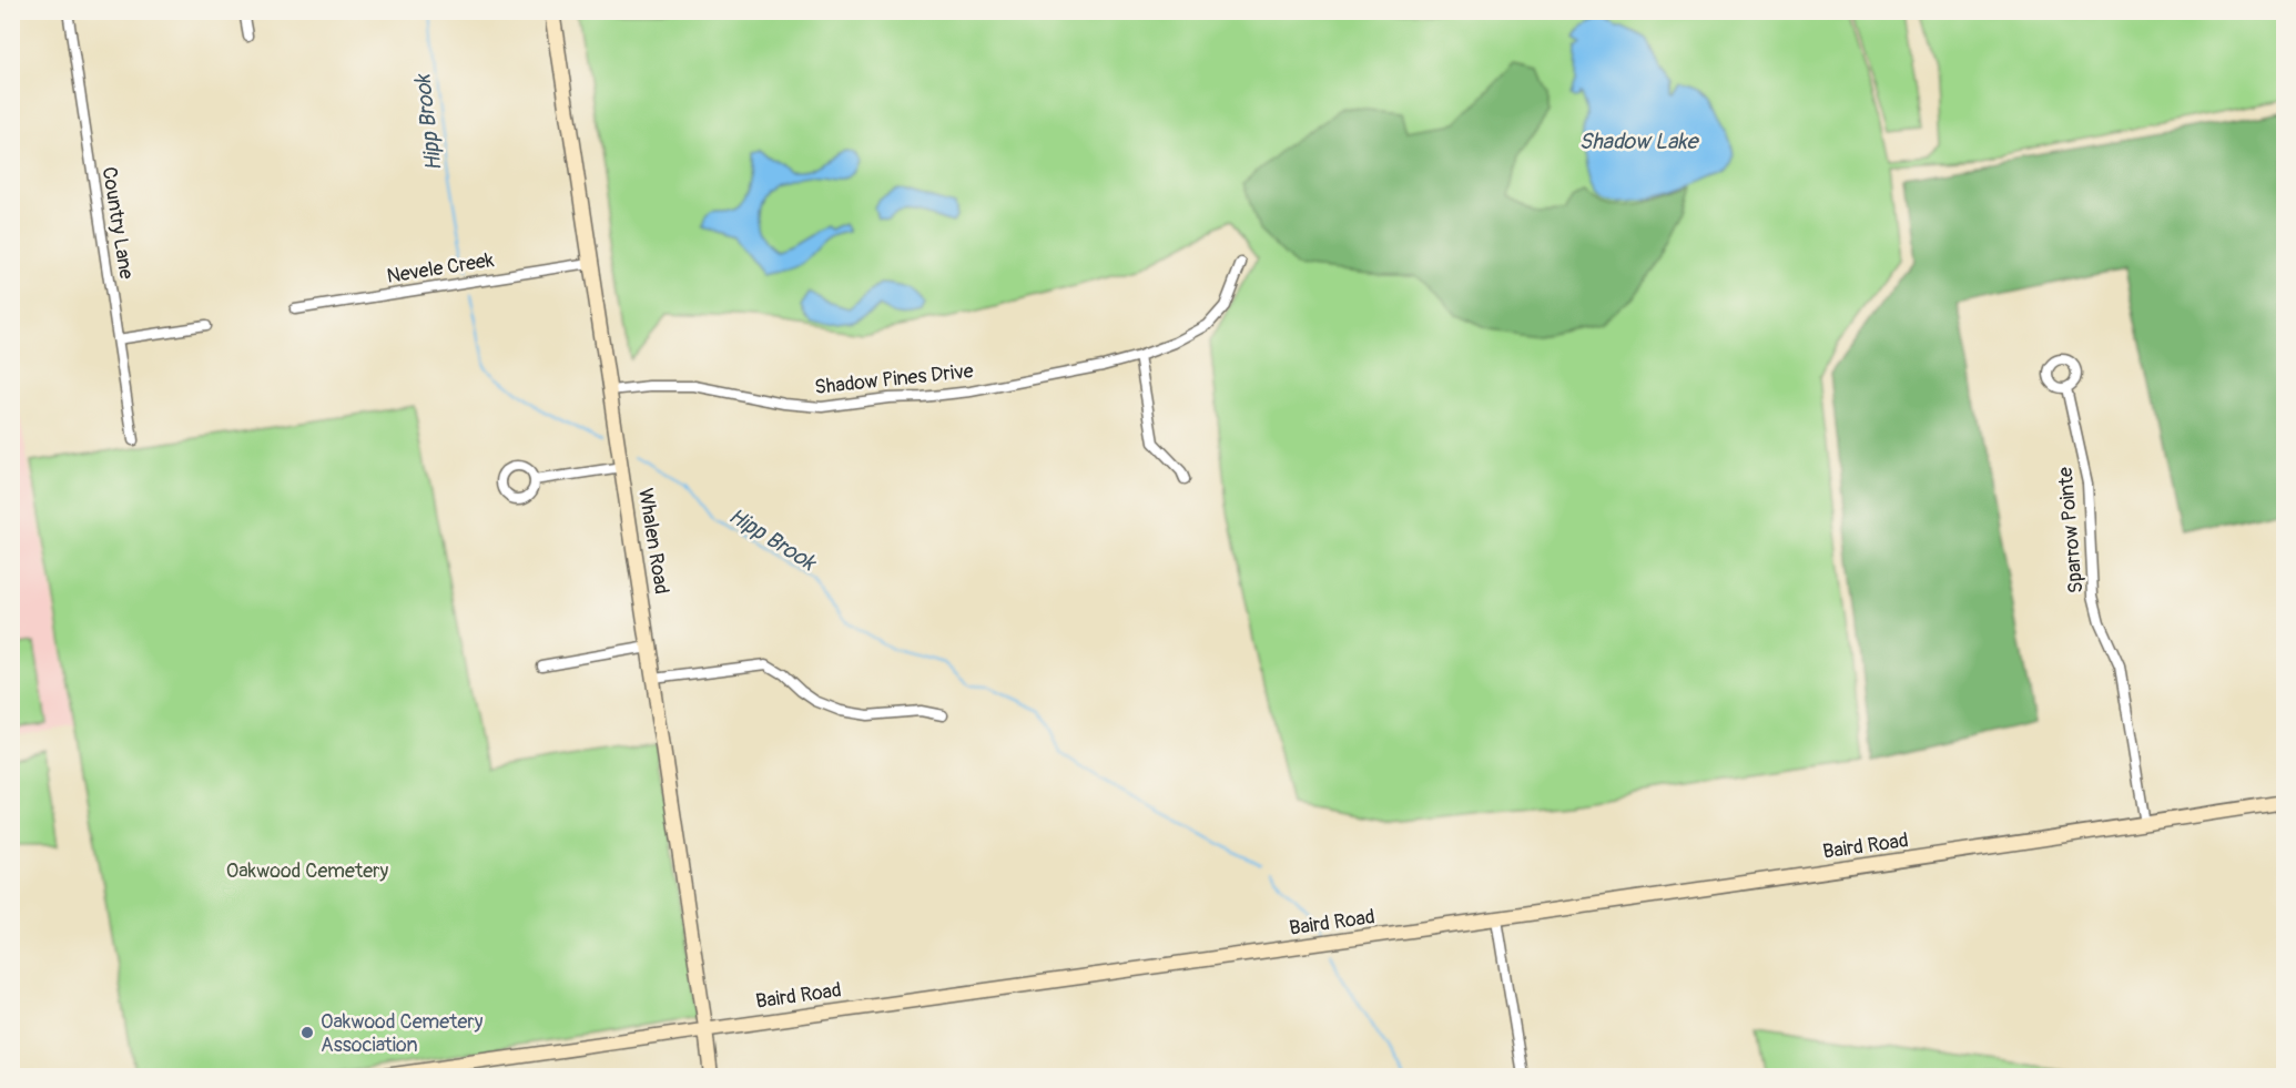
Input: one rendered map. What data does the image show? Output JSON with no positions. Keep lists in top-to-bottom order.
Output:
{
  "streets": {
    "street": [
      "Country Lane",
      "Nevele Creek",
      "Shadow Pines Drive",
      "Sparrow Pointe",
      "Whalen Road",
      "Baird Road"
    ]
  },
  "crossings": [
    ["Nevele Creek", "Whalen Road"],
    ["Shadow Pines Drive", "Whalen Road"],
    ["Sparrow Pointe", "Baird Road"],
    ["Whalen Road", "Baird Road"]
  ],
  "water": ["Hipp Brook", "Shadow Lake"],
  "parks": ["Oakwood Cemetery"],
  "places": ["Oakwood Cemetery Association"]
}
